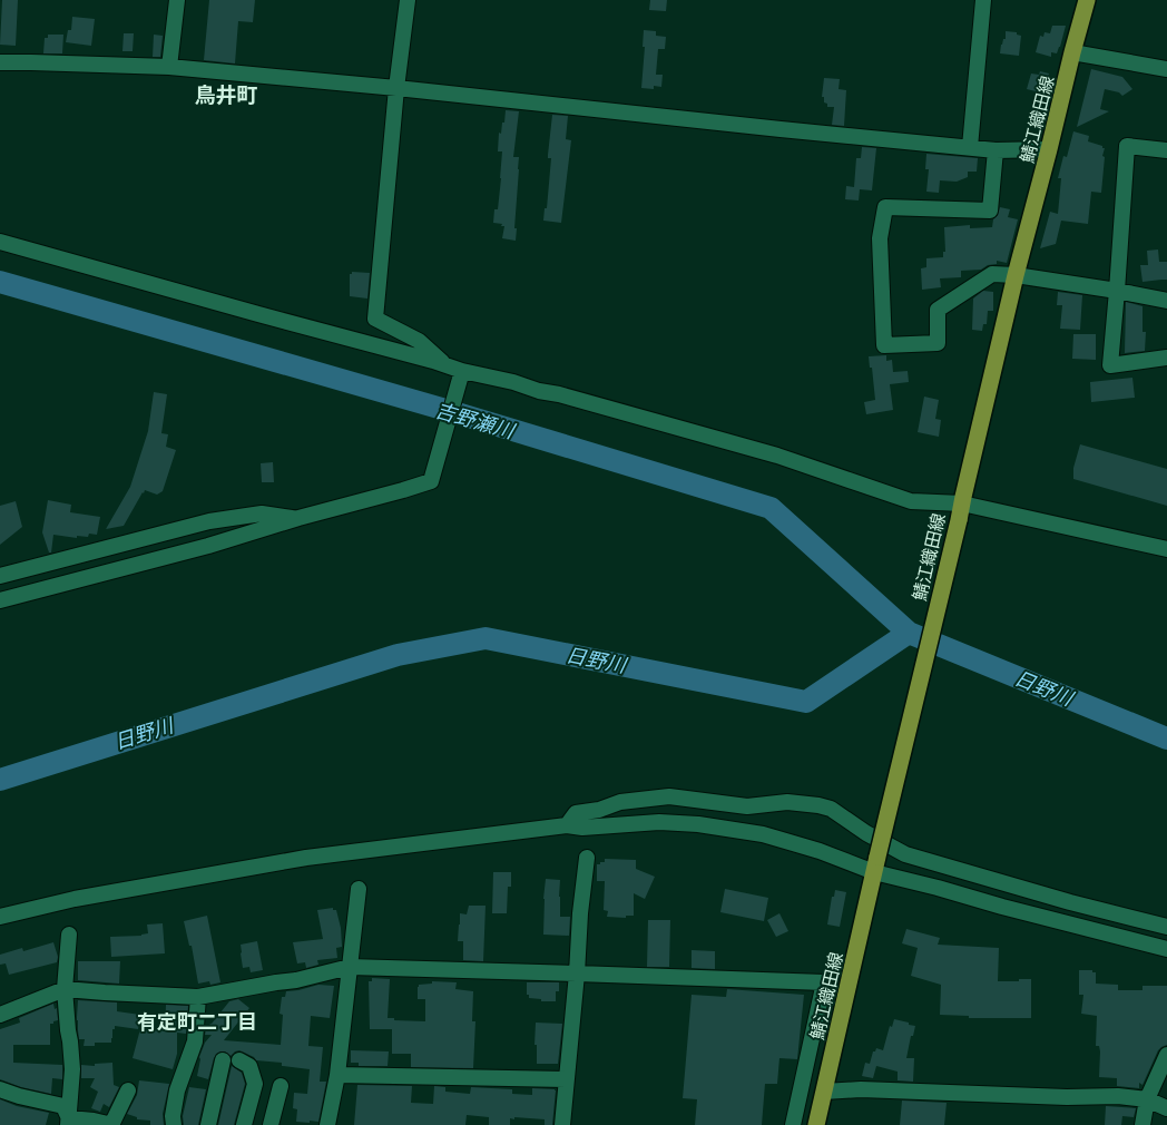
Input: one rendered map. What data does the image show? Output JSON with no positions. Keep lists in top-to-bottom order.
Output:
{
  "streets": {
    "main road": ["鯖江織田線"]
  },
  "districts": ["鳥井町", "有定町二丁目"],
  "water": ["吉野瀬川", "日野川"]
}
